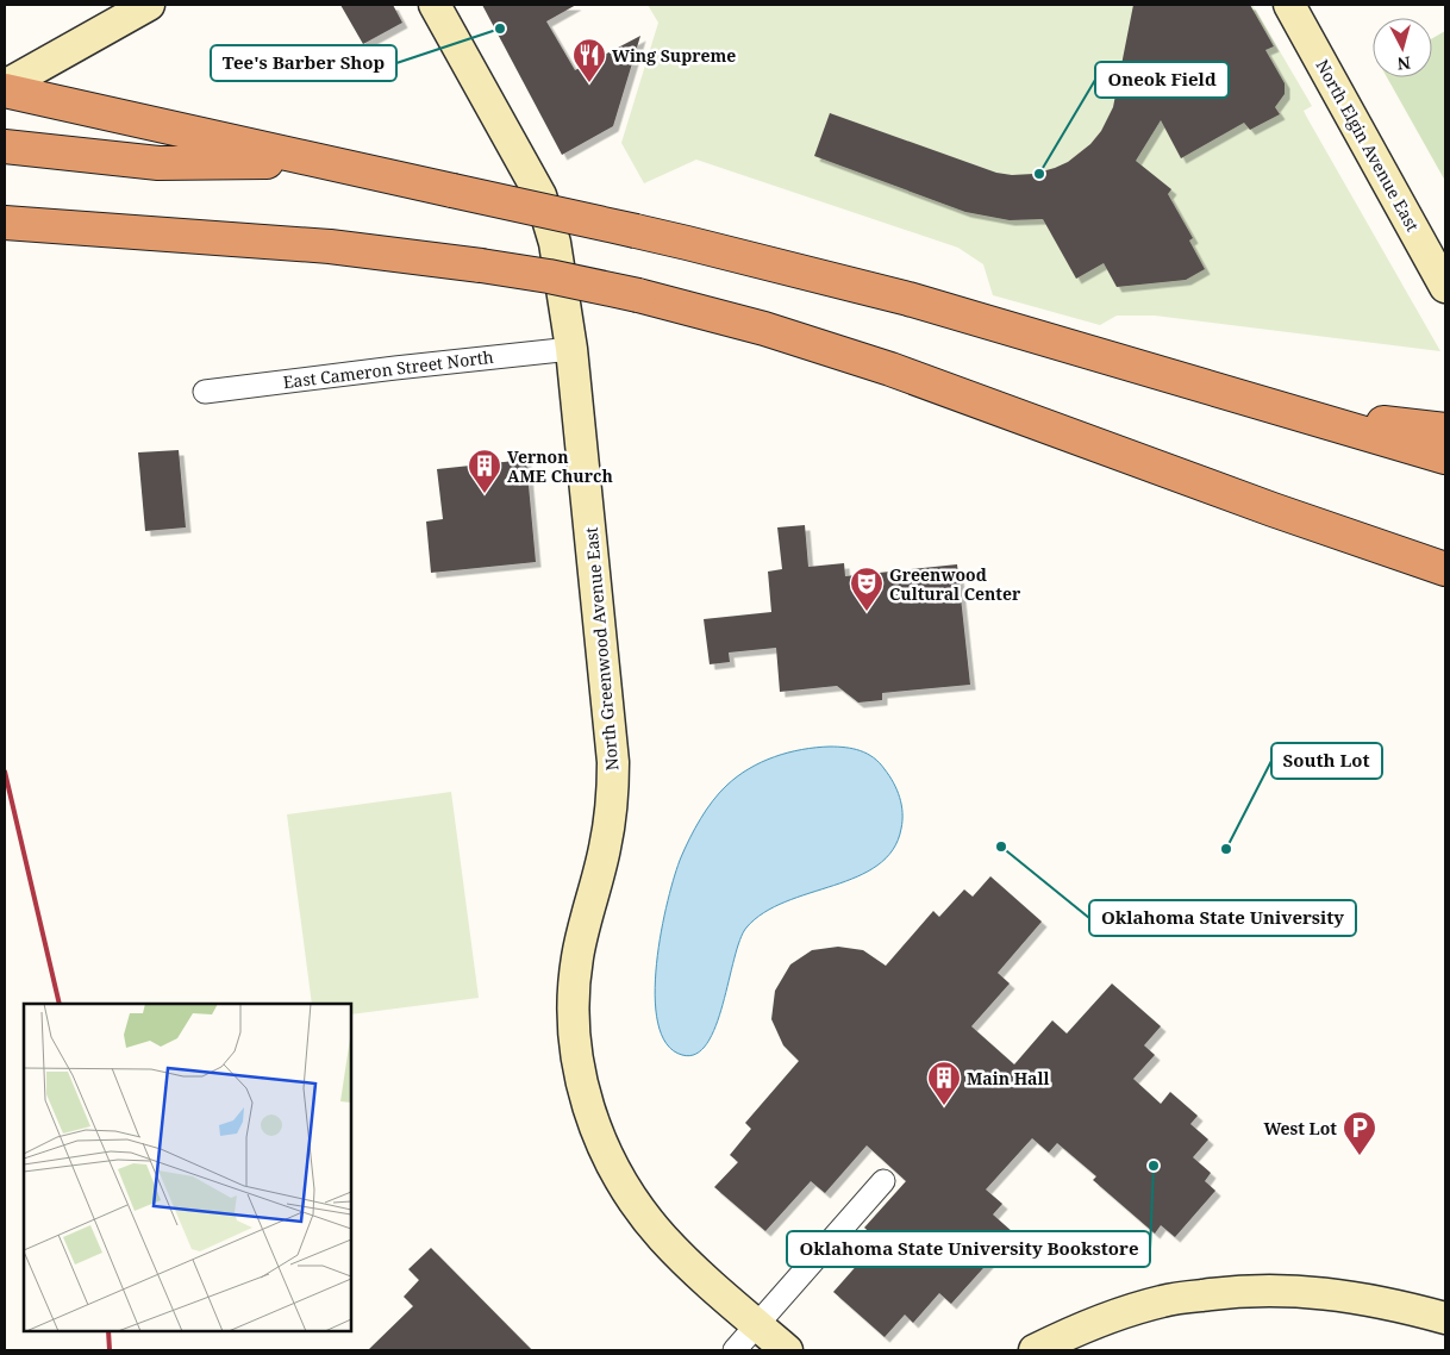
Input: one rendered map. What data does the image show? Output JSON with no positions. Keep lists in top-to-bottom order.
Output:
{
  "streets": {
    "street": ["North Elgin Avenue East", "East Cameron Street North", "North Greenwood Avenue East"]
  },
  "crossings": [
    ["East Cameron Street North", "North Greenwood Avenue East"]
  ],
  "places": {
    "other": [
      "Tee's Barber Shop",
      "Oneok Field",
      "Oklahoma State University",
      "South Lot",
      "Oklahoma State University Bookstore"
    ],
    "restaurant": ["Wing Supreme"],
    "building": ["Vernon AME Church", "Main Hall"],
    "theatre": ["Greenwood Cultural Center"],
    "parking": ["West Lot"]
  },
  "north": "bottom"
}
